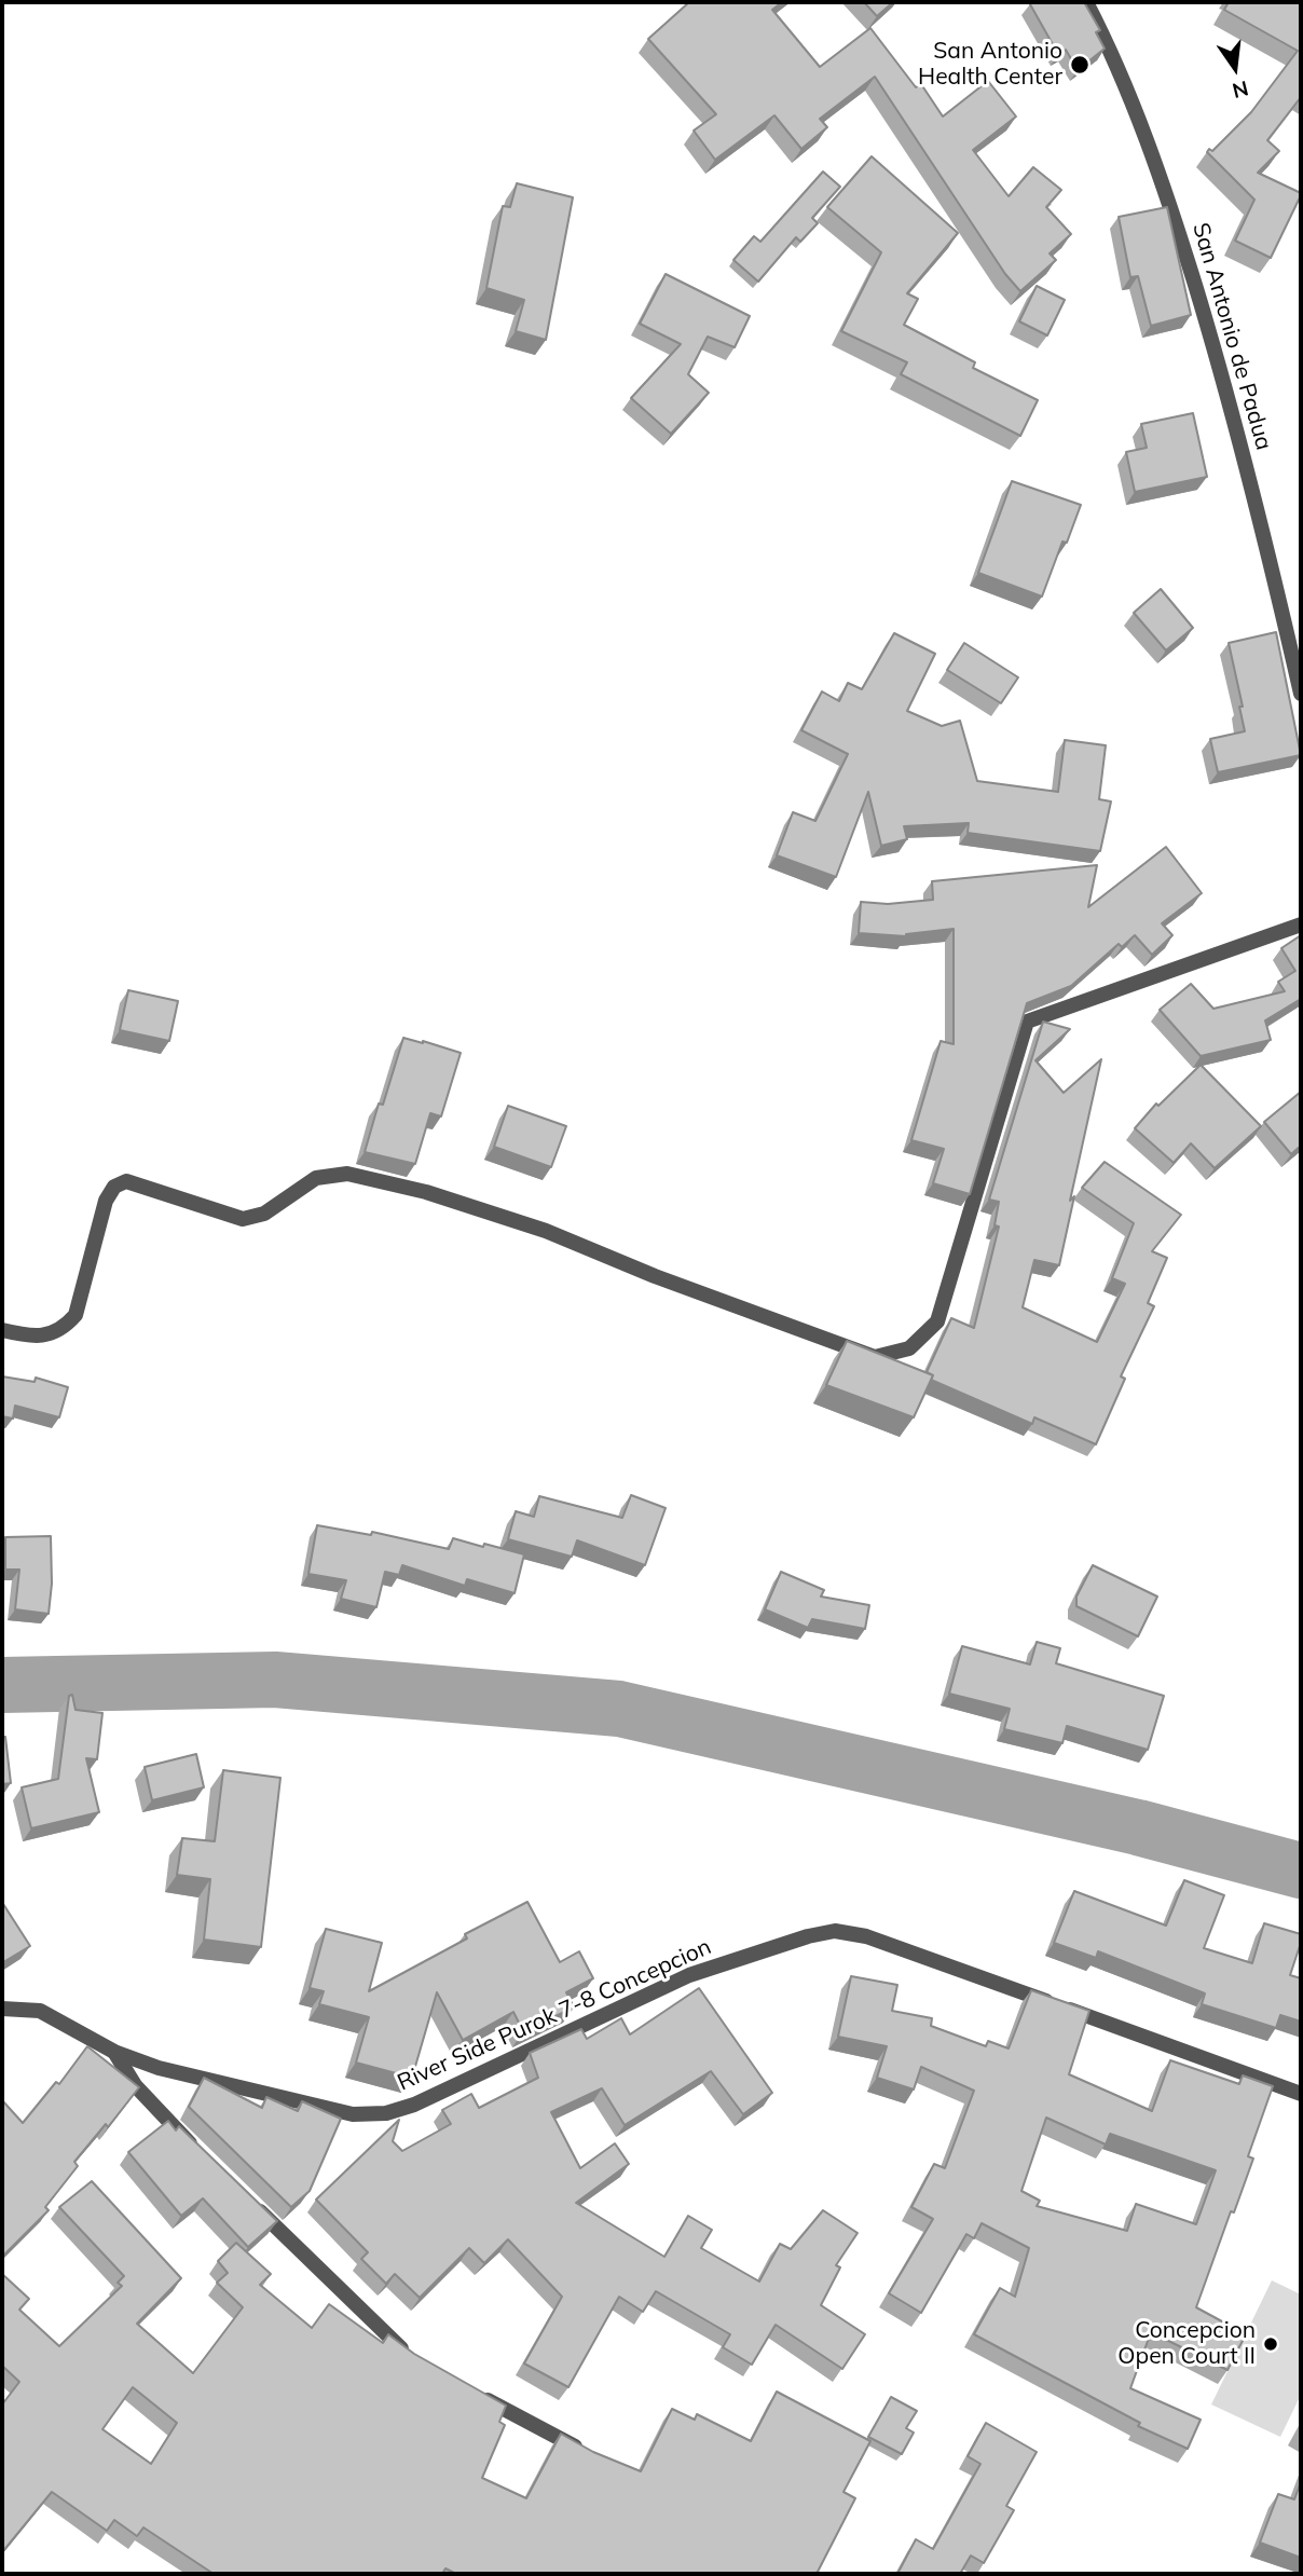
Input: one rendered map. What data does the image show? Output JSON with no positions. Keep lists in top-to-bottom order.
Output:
{
  "streets": {
    "street": ["San Antonio de Padua", "River Side Purok 7-8 Concepcion"]
  },
  "places": ["San Antonio Health Center", "Concepcion Open Court II"],
  "north": "bottom"
}
